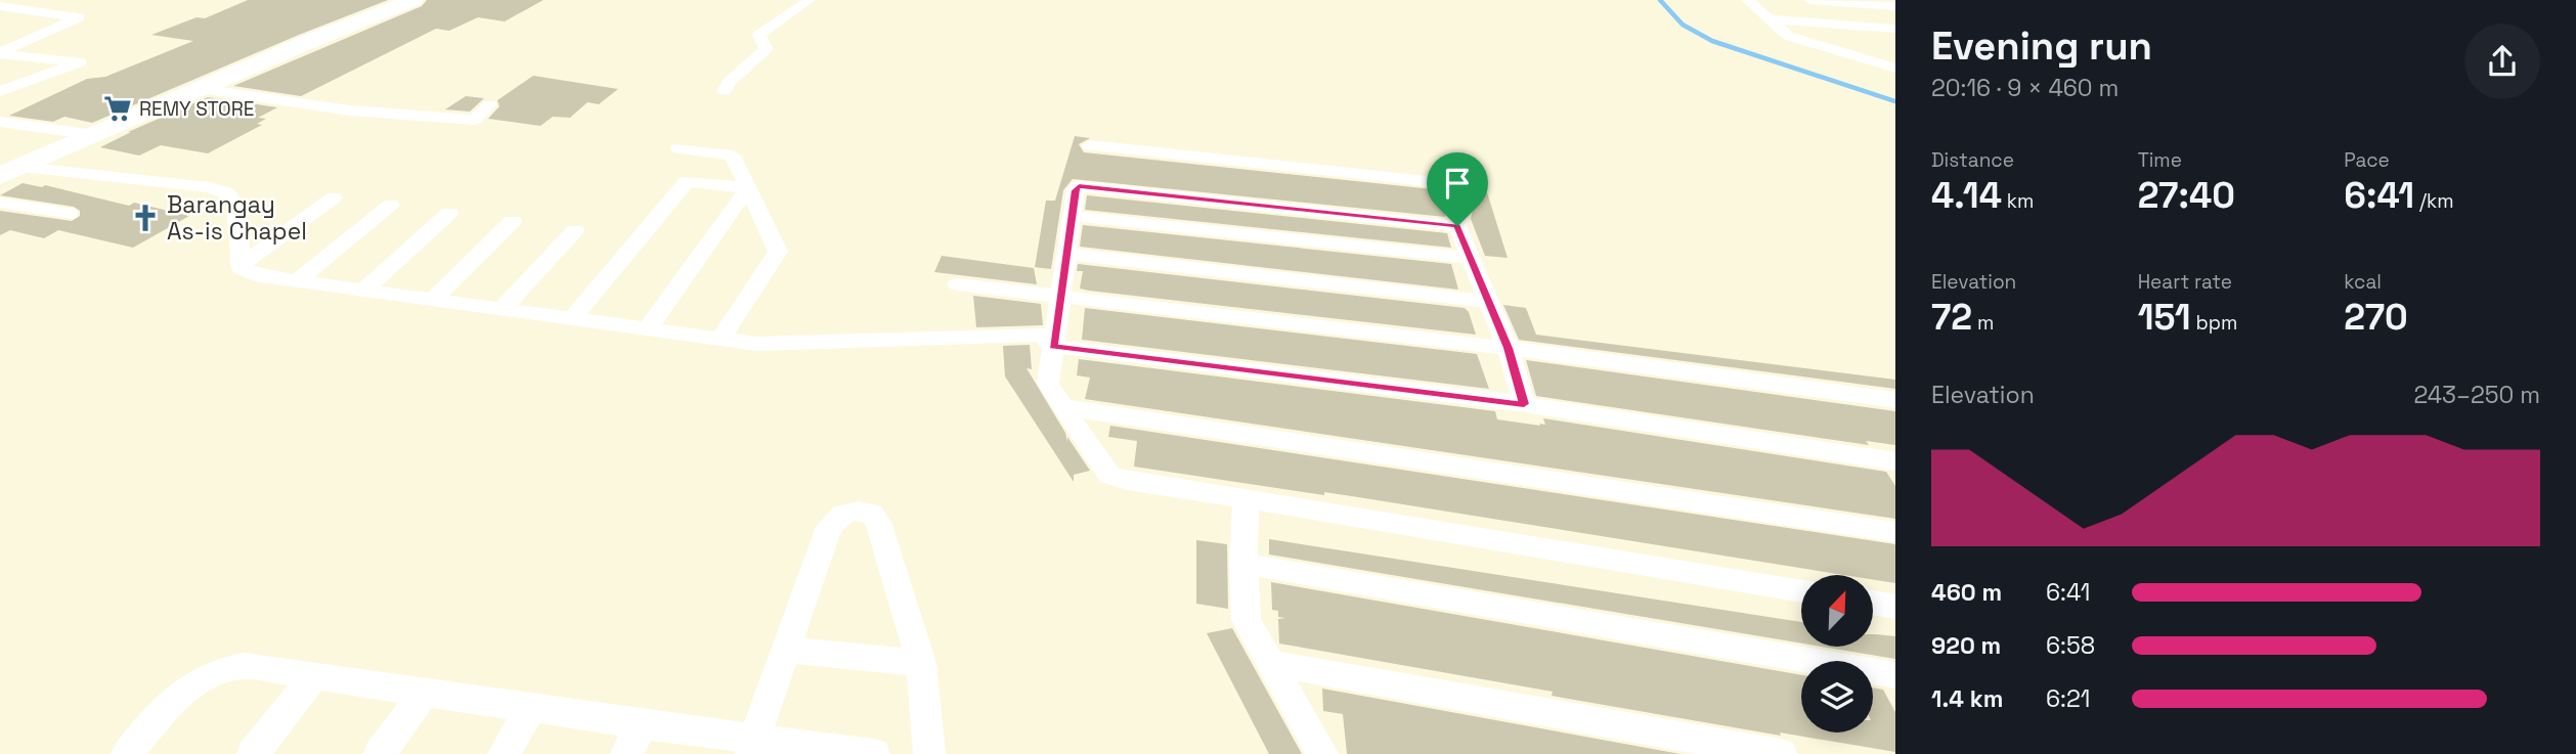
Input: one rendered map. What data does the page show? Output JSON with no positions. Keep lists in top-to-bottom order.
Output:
{
  "places": {
    "supermarket": ["REMY STORE"],
    "church": ["Barangay As-is Chapel"]
  },
  "north": "top right",
  "page": {
    "heading": ["Evening run", "20:16 · 9 × 460 m"],
    "stats": [
      ["Distance", "4.14 km"],
      ["Time", "27:40"],
      ["Pace", "6:41 /km"],
      ["Elevation", "72 m"],
      ["Heart rate", "151 bpm"],
      ["kcal", "270"]
    ],
    "chart": ["Elevation", "243–250 m"],
    "list": [
      {
        "name": "460 m",
        "note": "6:41"
      },
      {
        "name": "920 m",
        "note": "6:58"
      },
      {
        "name": "1.4 km",
        "note": "6:21"
      }
    ]
  }
}
